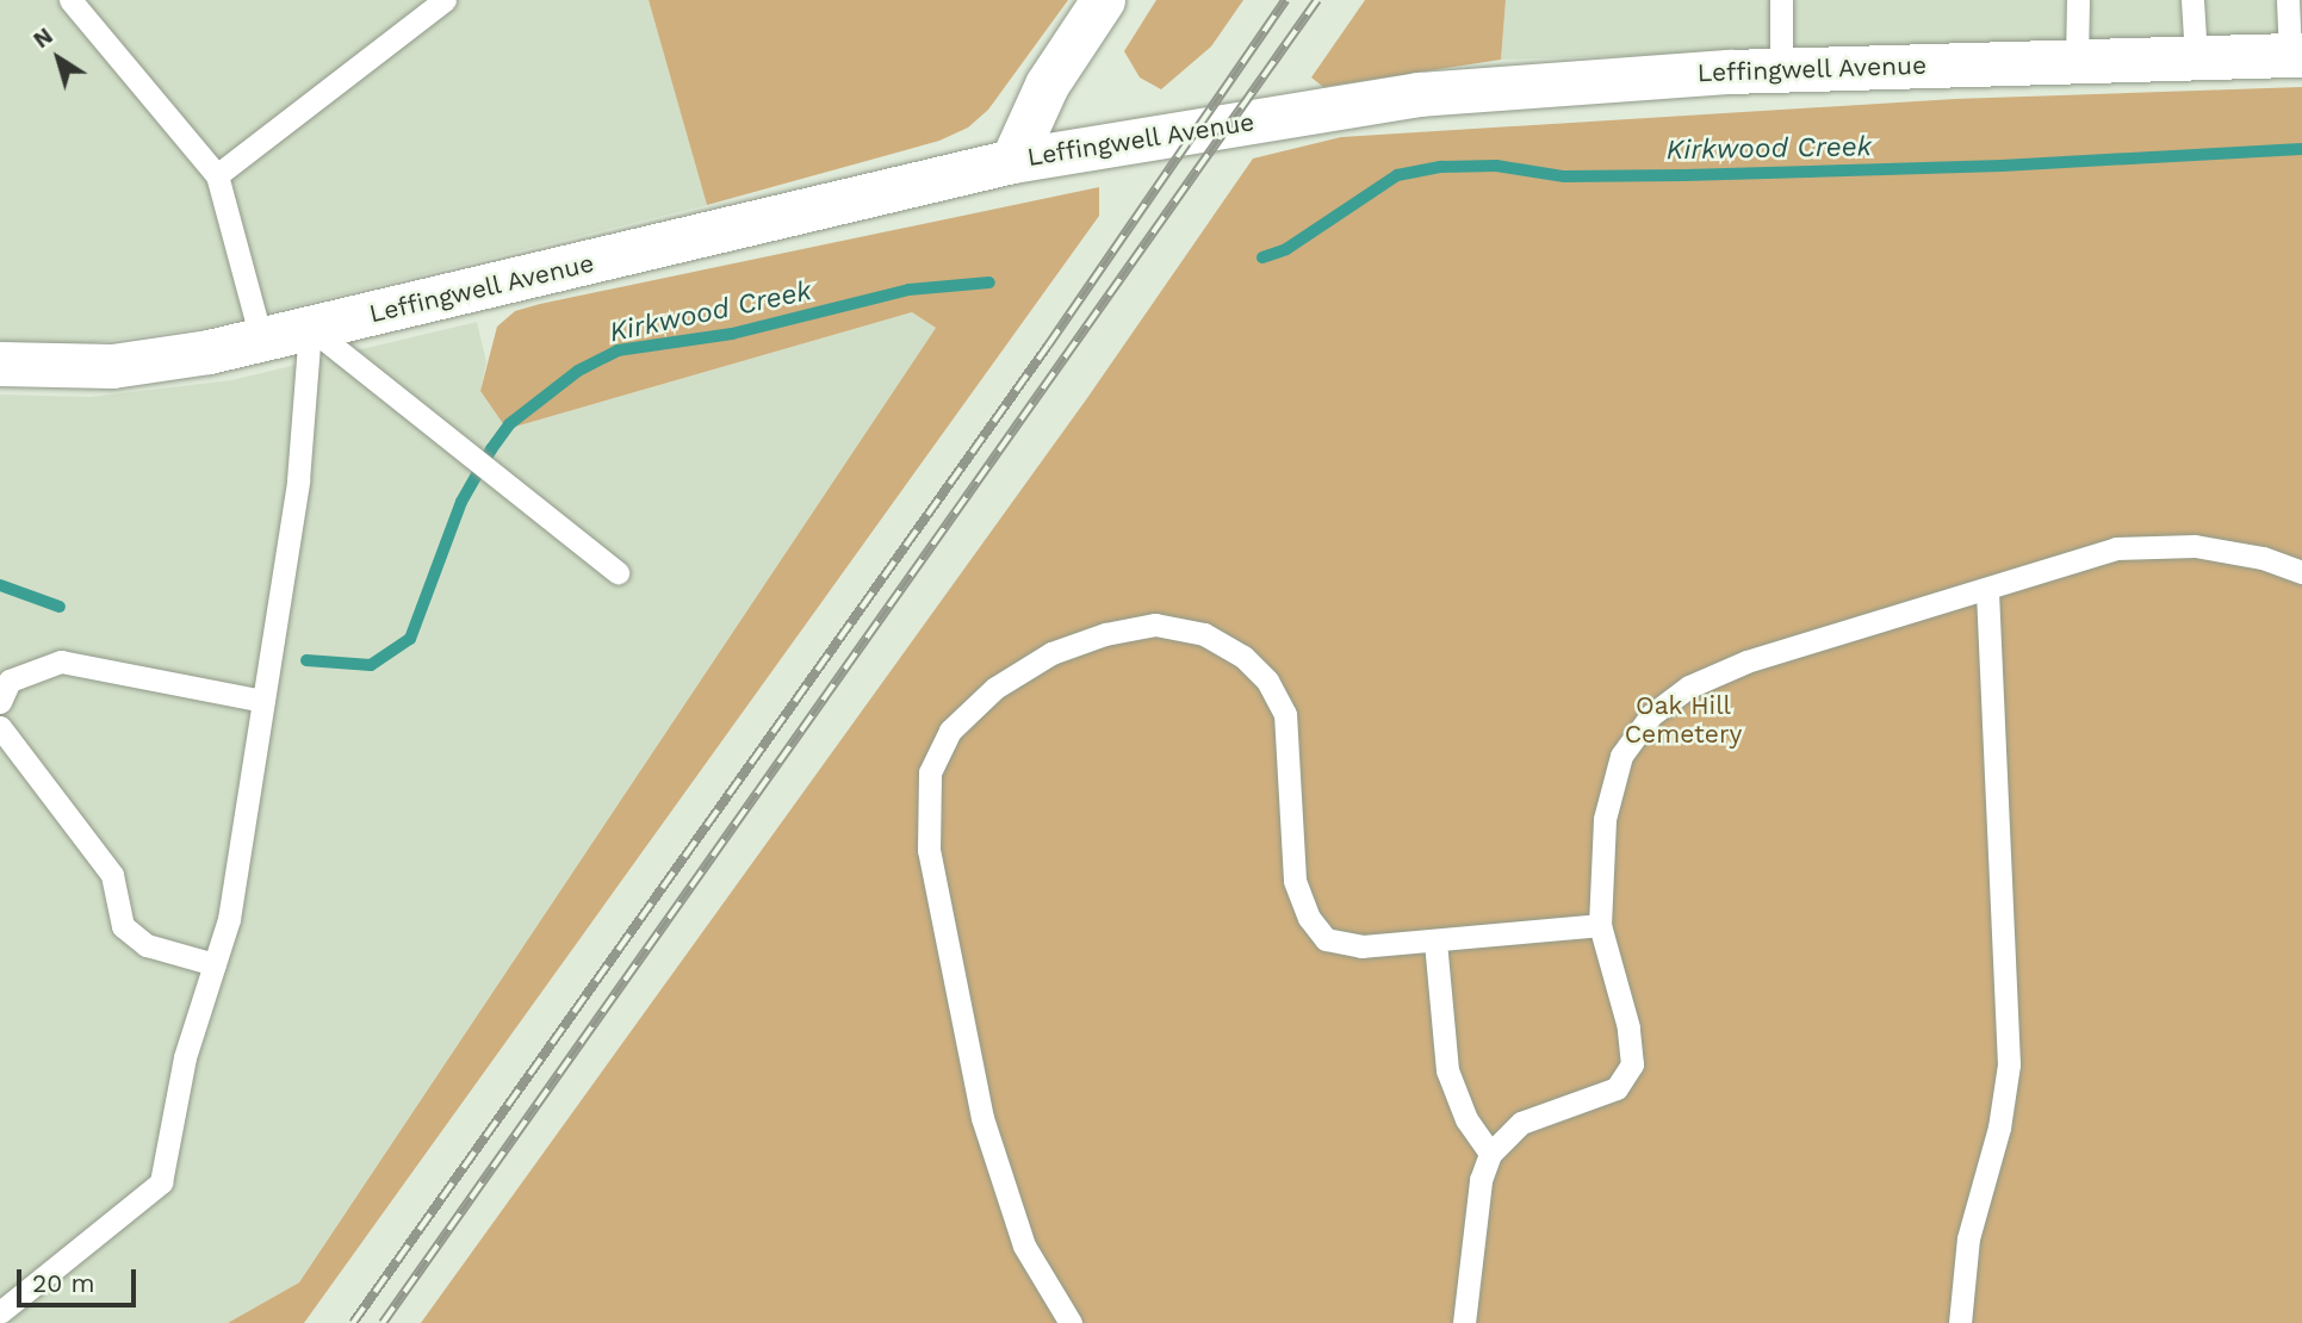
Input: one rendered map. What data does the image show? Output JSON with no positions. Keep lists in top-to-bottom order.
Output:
{
  "streets": {
    "street": ["Leffingwell Avenue"]
  },
  "water": ["Kirkwood Creek"],
  "parks": ["Oak Hill Cemetery"],
  "scale_bar": "20 m",
  "north": "top left"
}
